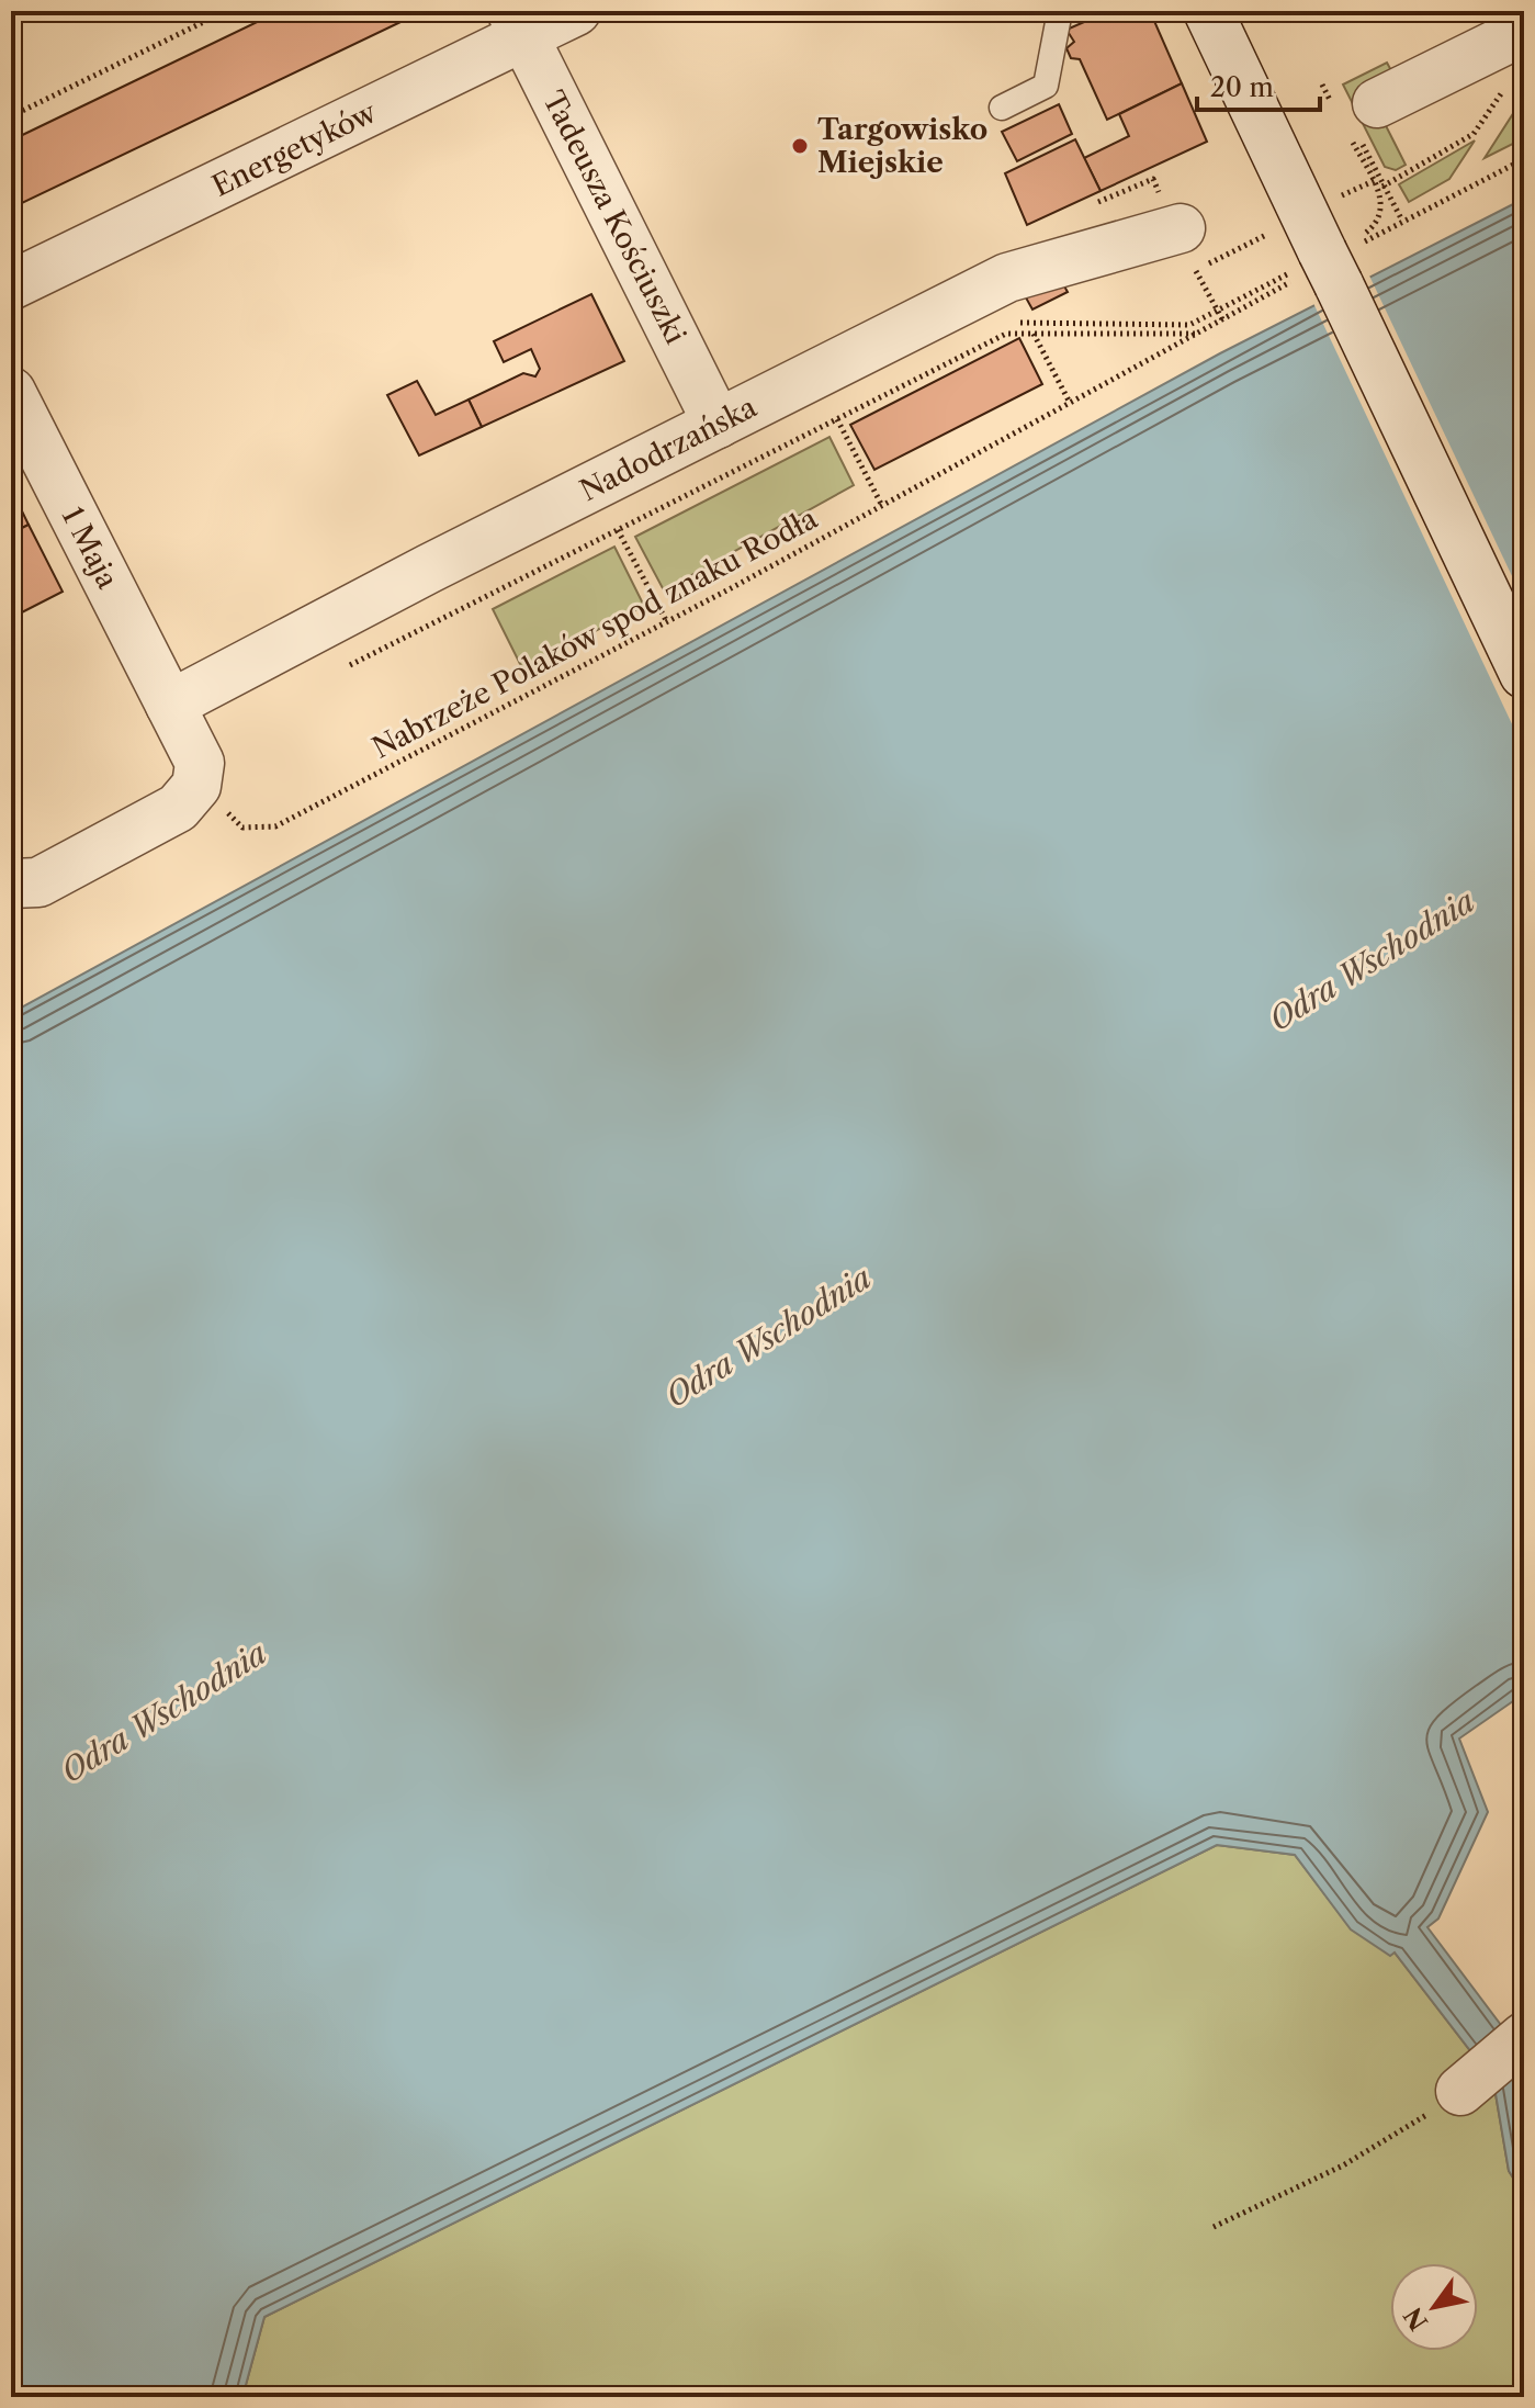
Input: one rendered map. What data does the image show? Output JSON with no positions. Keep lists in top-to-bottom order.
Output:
{
  "streets": {
    "street": [
      "Energetyków",
      "Tadeusza Kościuszki",
      "Nadodrzańska",
      "1 Maja"
    ],
    "path": ["Nabrzeże Polaków spod znaku Rodła"]
  },
  "crossings": [
    ["Energetyków", "Tadeusza Kościuszki"],
    ["Tadeusza Kościuszki", "Nadodrzańska"],
    ["Nadodrzańska", "1 Maja"]
  ],
  "water": ["Odra Wschodnia"],
  "places": ["Targowisko Miejskie"],
  "scale_bar": "20 m",
  "north": "bottom left"
}
